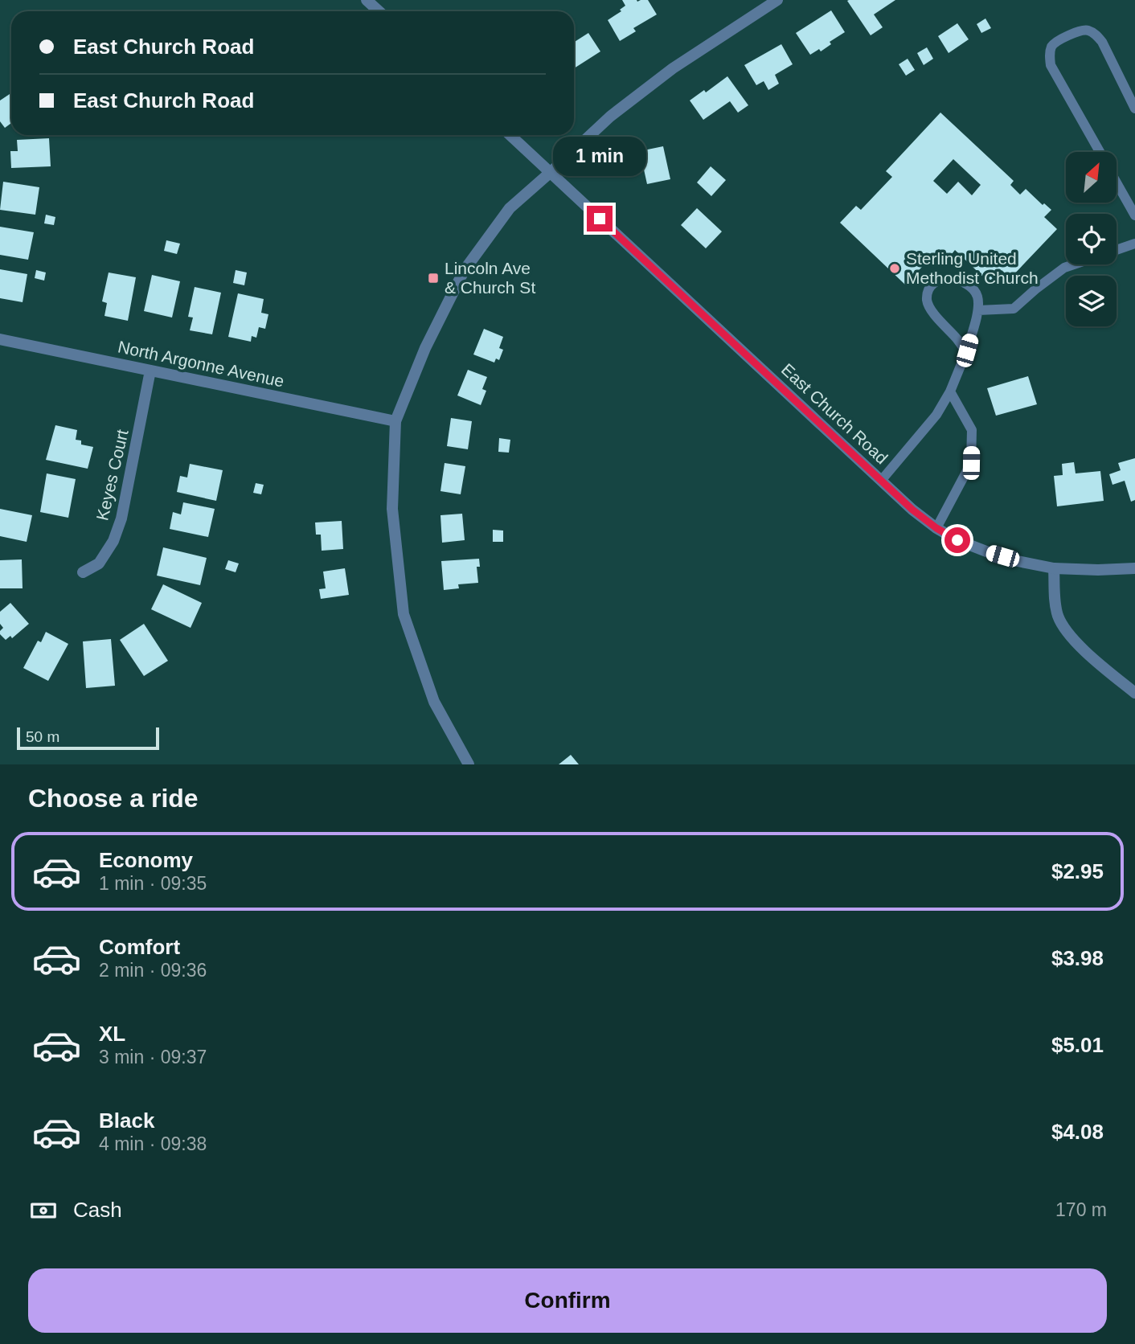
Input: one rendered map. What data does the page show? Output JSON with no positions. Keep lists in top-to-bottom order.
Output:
{
  "streets": {
    "street": ["North Argonne Avenue", "East Church Road", "Keyes Court"]
  },
  "crossings": [
    ["North Argonne Avenue", "Keyes Court"]
  ],
  "places": {
    "other": ["Sterling United Methodist Church"],
    "transit": ["Lincoln Ave & Church St"]
  },
  "scale_bar": "50 m",
  "north": "top right",
  "page": {
    "banner": ["East Church Road", "East Church Road"],
    "bubble": "1 min",
    "scale": "50 m",
    "heading": "Choose a ride",
    "list": [
      {
        "name": "Economy",
        "note": "1 min · 09:35",
        "value": "$2.95"
      },
      {
        "name": "Comfort",
        "note": "2 min · 09:36",
        "value": "$3.98"
      },
      {
        "name": "XL",
        "note": "3 min · 09:37",
        "value": "$5.01"
      },
      {
        "name": "Black",
        "note": "4 min · 09:38",
        "value": "$4.08"
      }
    ],
    "pay": ["Cash", "170 m"],
    "buttons": "Confirm"
  }
}
